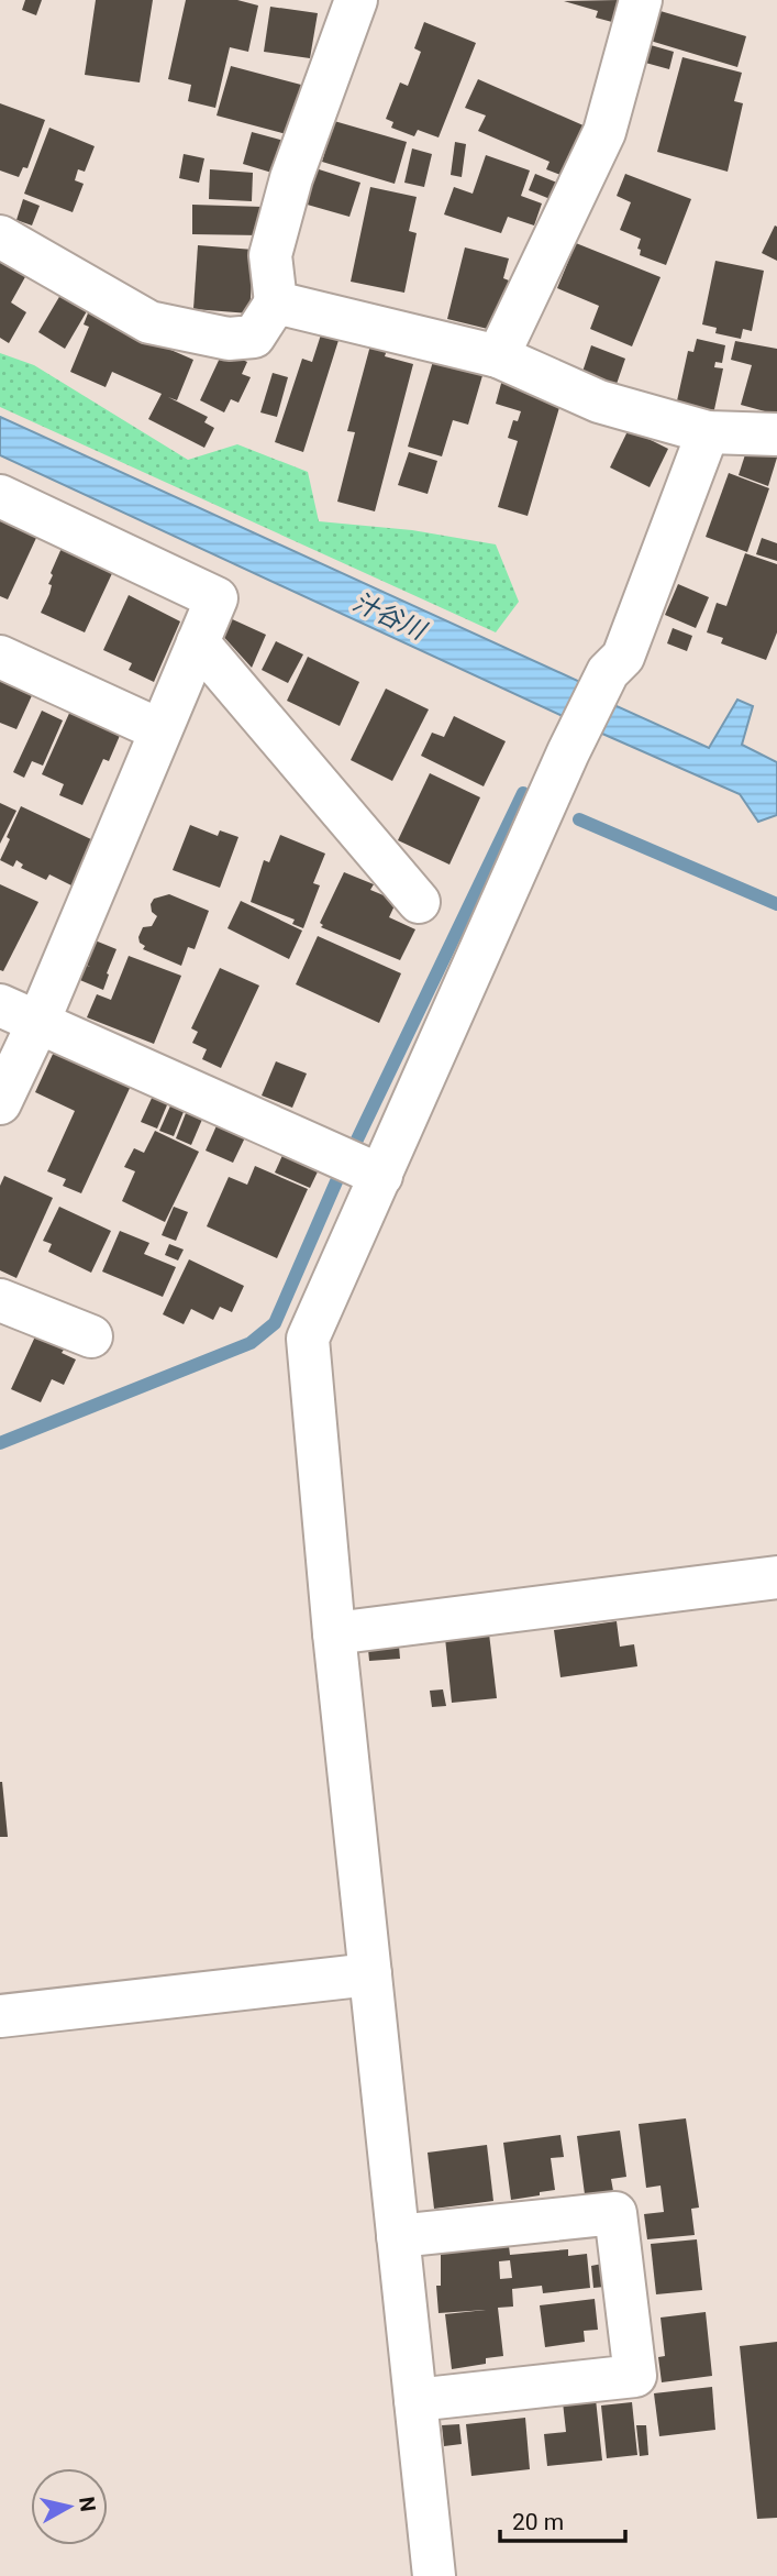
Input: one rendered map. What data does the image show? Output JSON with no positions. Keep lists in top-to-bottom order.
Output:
{
  "water": ["汁谷川"],
  "scale_bar": "20 m",
  "north": "right"
}
